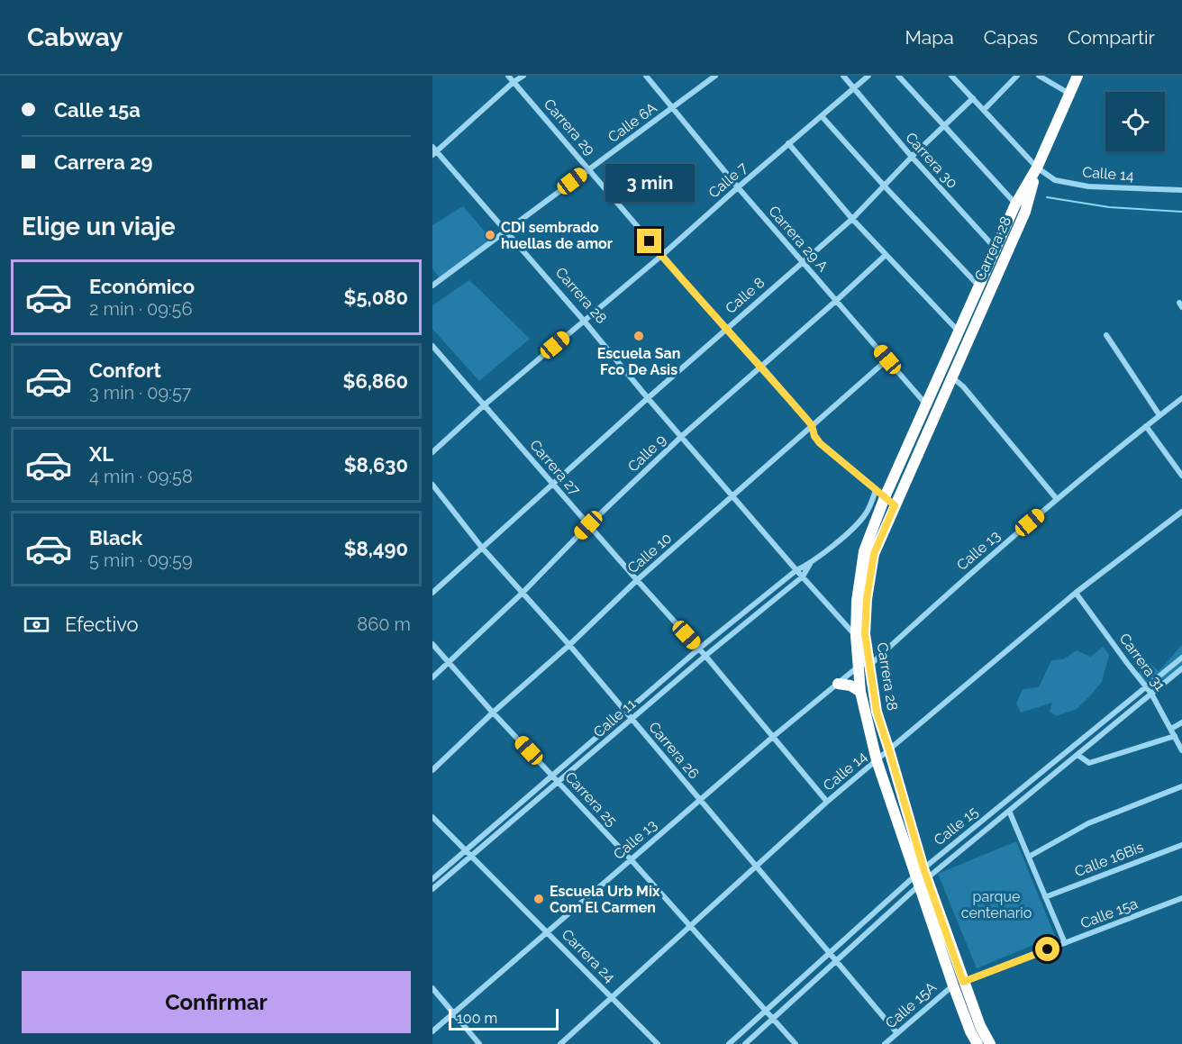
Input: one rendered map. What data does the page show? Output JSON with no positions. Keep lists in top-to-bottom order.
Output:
{
  "streets": {
    "highway": ["Carrera 28"],
    "street": [
      "Calle 6A",
      "Carrera 29",
      "Carrera 30",
      "Calle 14",
      "Calle 7",
      "Carrera 29 A",
      "Calle 8",
      "Calle 9",
      "Carrera 27",
      "Calle 13",
      "Calle 10",
      "Carrera 31",
      "Calle 11",
      "Carrera 26",
      "Carrera 25",
      "Calle 15",
      "Calle 16Bis",
      "Calle 15a",
      "Carrera 24",
      "Calle 15A"
    ]
  },
  "crossings": [
    ["Calle 6A", "Carrera 29"],
    ["Calle 6A", "Carrera 29 A"],
    ["Calle 6A", "Carrera 28"],
    ["Carrera 29", "Calle 7"],
    ["Carrera 29", "Carrera 28"],
    ["Carrera 29", "Calle 8"],
    ["Carrera 29", "Calle 9"],
    ["Carrera 29", "Calle 10"],
    ["Carrera 29", "Calle 11"],
    ["Carrera 30", "Calle 7"],
    ["Carrera 30", "Carrera 28"],
    ["Carrera 30", "Calle 8"],
    ["Calle 14", "Carrera 28"],
    ["Calle 14", "Calle 8"],
    ["Calle 14", "Carrera 27"],
    ["Calle 14", "Carrera 31"],
    ["Calle 14", "Carrera 26"],
    ["Calle 14", "Carrera 25"],
    ["Calle 14", "Carrera 24"],
    ["Calle 7", "Carrera 29 A"],
    ["Calle 7", "Carrera 28"],
    ["Calle 7", "Carrera 27"],
    ["Carrera 29 A", "Carrera 28"],
    ["Carrera 29 A", "Calle 8"],
    ["Carrera 29 A", "Calle 9"],
    ["Carrera 29 A", "Calle 10"],
    ["Carrera 28", "Calle 8"],
    ["Carrera 28", "Calle 9"],
    ["Carrera 28", "Calle 13"],
    ["Carrera 28", "Calle 10"],
    ["Carrera 28", "Calle 11"],
    ["Carrera 28", "Calle 15"],
    ["Carrera 28", "Calle 15a"],
    ["Carrera 28", "Calle 15A"],
    ["Calle 8", "Carrera 27"],
    ["Calle 8", "Carrera 26"],
    ["Calle 9", "Carrera 27"],
    ["Calle 9", "Carrera 26"],
    ["Calle 9", "Carrera 25"],
    ["Carrera 27", "Calle 13"],
    ["Carrera 27", "Calle 10"],
    ["Carrera 27", "Calle 11"],
    ["Calle 13", "Carrera 26"],
    ["Calle 13", "Carrera 25"],
    ["Calle 13", "Carrera 24"],
    ["Calle 10", "Carrera 26"],
    ["Calle 10", "Carrera 25"],
    ["Carrera 31", "Calle 15"],
    ["Calle 11", "Carrera 26"],
    ["Calle 11", "Carrera 25"],
    ["Calle 11", "Carrera 24"],
    ["Carrera 26", "Calle 15"],
    ["Carrera 26", "Calle 15A"],
    ["Carrera 25", "Calle 15"],
    ["Calle 15a", "Calle 15A"]
  ],
  "parks": ["parque centenario"],
  "places": ["CDI sembrado huellas de amor", "Escuela San Fco De Asis", "Escuela Urb Mix Com El Carmen"],
  "scale_bar": "100 m",
  "page": {
    "header": "Cabway",
    "nav": ["Mapa", "Capas", "Compartir"],
    "banner": ["Calle 15a", "Carrera 29"],
    "bubble": "3 min",
    "heading": "Elige un viaje",
    "list": [
      {
        "name": "Económico",
        "note": "2 min · 09:56",
        "value": "$5,080"
      },
      {
        "name": "Confort",
        "note": "3 min · 09:57",
        "value": "$6,860"
      },
      {
        "name": "XL",
        "note": "4 min · 09:58",
        "value": "$8,630"
      },
      {
        "name": "Black",
        "note": "5 min · 09:59",
        "value": "$8,490"
      }
    ],
    "pay": ["Efectivo", "860 m"],
    "buttons": "Confirmar",
    "scale": "100 m"
  }
}
